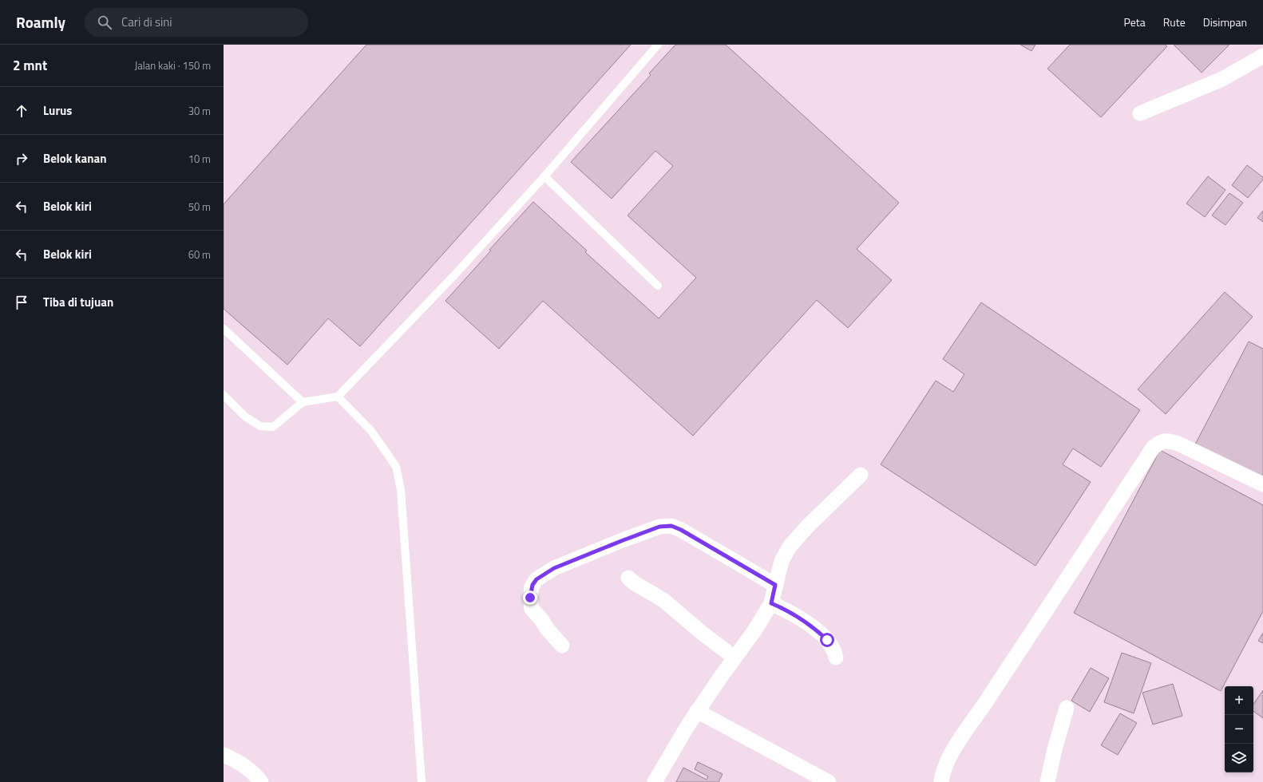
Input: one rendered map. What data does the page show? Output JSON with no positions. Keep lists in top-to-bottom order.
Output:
{
  "page": {
    "header": "Roamly",
    "search": "Cari di sini",
    "nav": ["Peta", "Rute", "Disimpan"],
    "heading": ["2 mnt", "Jalan kaki · 150 m"],
    "list": [
      ["Lurus", "30 m"],
      ["Belok kanan", "10 m"],
      ["Belok kiri", "50 m"],
      ["Belok kiri", "60 m"],
      "Tiba di tujuan"
    ],
    "map_buttons": ["+", "−"]
  }
}
